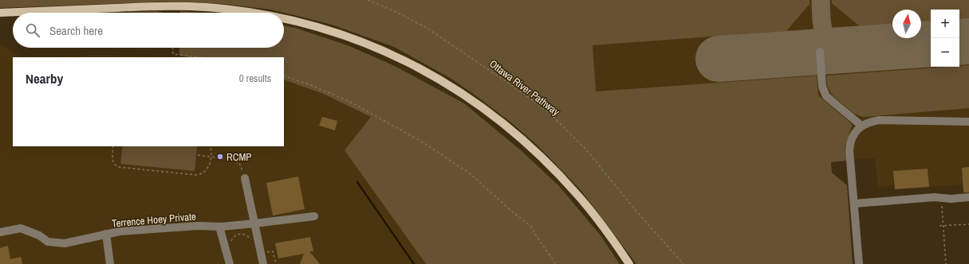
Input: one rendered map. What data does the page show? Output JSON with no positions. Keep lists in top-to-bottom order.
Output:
{
  "streets": {
    "lane": ["Terrence Hoey Private"],
    "path": ["Ottawa River Pathway"]
  },
  "places": ["RCMP"],
  "north": "top",
  "page": {
    "map_buttons": ["+", "−"],
    "search": "Search here",
    "heading": ["Nearby", "0 results"]
  }
}
